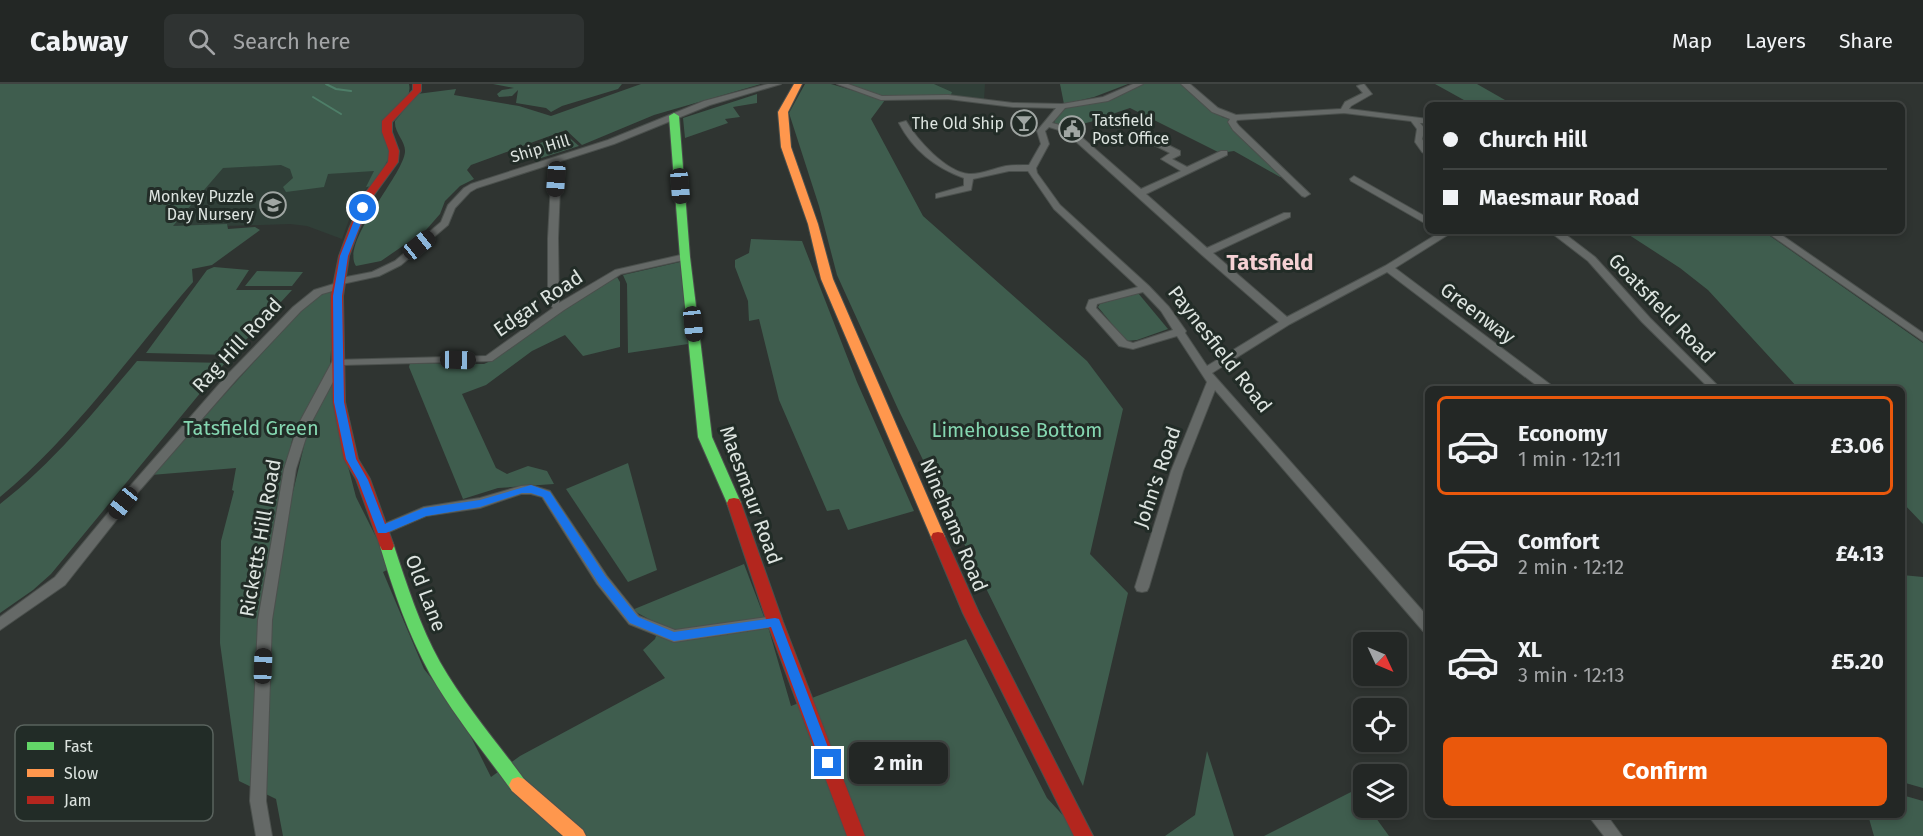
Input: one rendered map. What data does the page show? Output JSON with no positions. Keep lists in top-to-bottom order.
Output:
{
  "streets": {
    "street": [
      "Ship Hill",
      "Edgar Road",
      "Goatsfield Road",
      "Greenway",
      "Rag Hill Road",
      "Paynesfield Road",
      "John's Road",
      "Maesmaur Road",
      "Ninehams Road",
      "Ricketts Hill Road",
      "Old Lane"
    ]
  },
  "crossings": [
    ["Ship Hill", "Rag Hill Road"],
    ["Ship Hill", "Maesmaur Road"],
    ["Ship Hill", "Old Lane"],
    ["Edgar Road", "Maesmaur Road"],
    ["Edgar Road", "Ricketts Hill Road"],
    ["Edgar Road", "Old Lane"],
    ["Rag Hill Road", "Old Lane"],
    ["Paynesfield Road", "John's Road"],
    ["Ricketts Hill Road", "Old Lane"]
  ],
  "districts": ["Tatsfield"],
  "parks": ["Tatsfield Green", "Limehouse Bottom"],
  "places": {
    "bar": ["The Old Ship"],
    "public building": ["Tatsfield Post Office"],
    "school or university": ["Monkey Puzzle Day Nursery"]
  },
  "legend": ["Fast", "Slow", "Jam"],
  "north": "bottom right",
  "page": {
    "header": "Cabway",
    "search": "Search here",
    "nav": ["Map", "Layers", "Share"],
    "banner": ["Church Hill", "Maesmaur Road"],
    "list": [
      {
        "name": "Economy",
        "note": "1 min · 12:11",
        "value": "£3.06"
      },
      {
        "name": "Comfort",
        "note": "2 min · 12:12",
        "value": "£4.13"
      },
      {
        "name": "XL",
        "note": "3 min · 12:13",
        "value": "£5.20"
      }
    ],
    "buttons": "Confirm",
    "bubble": "2 min"
  }
}
